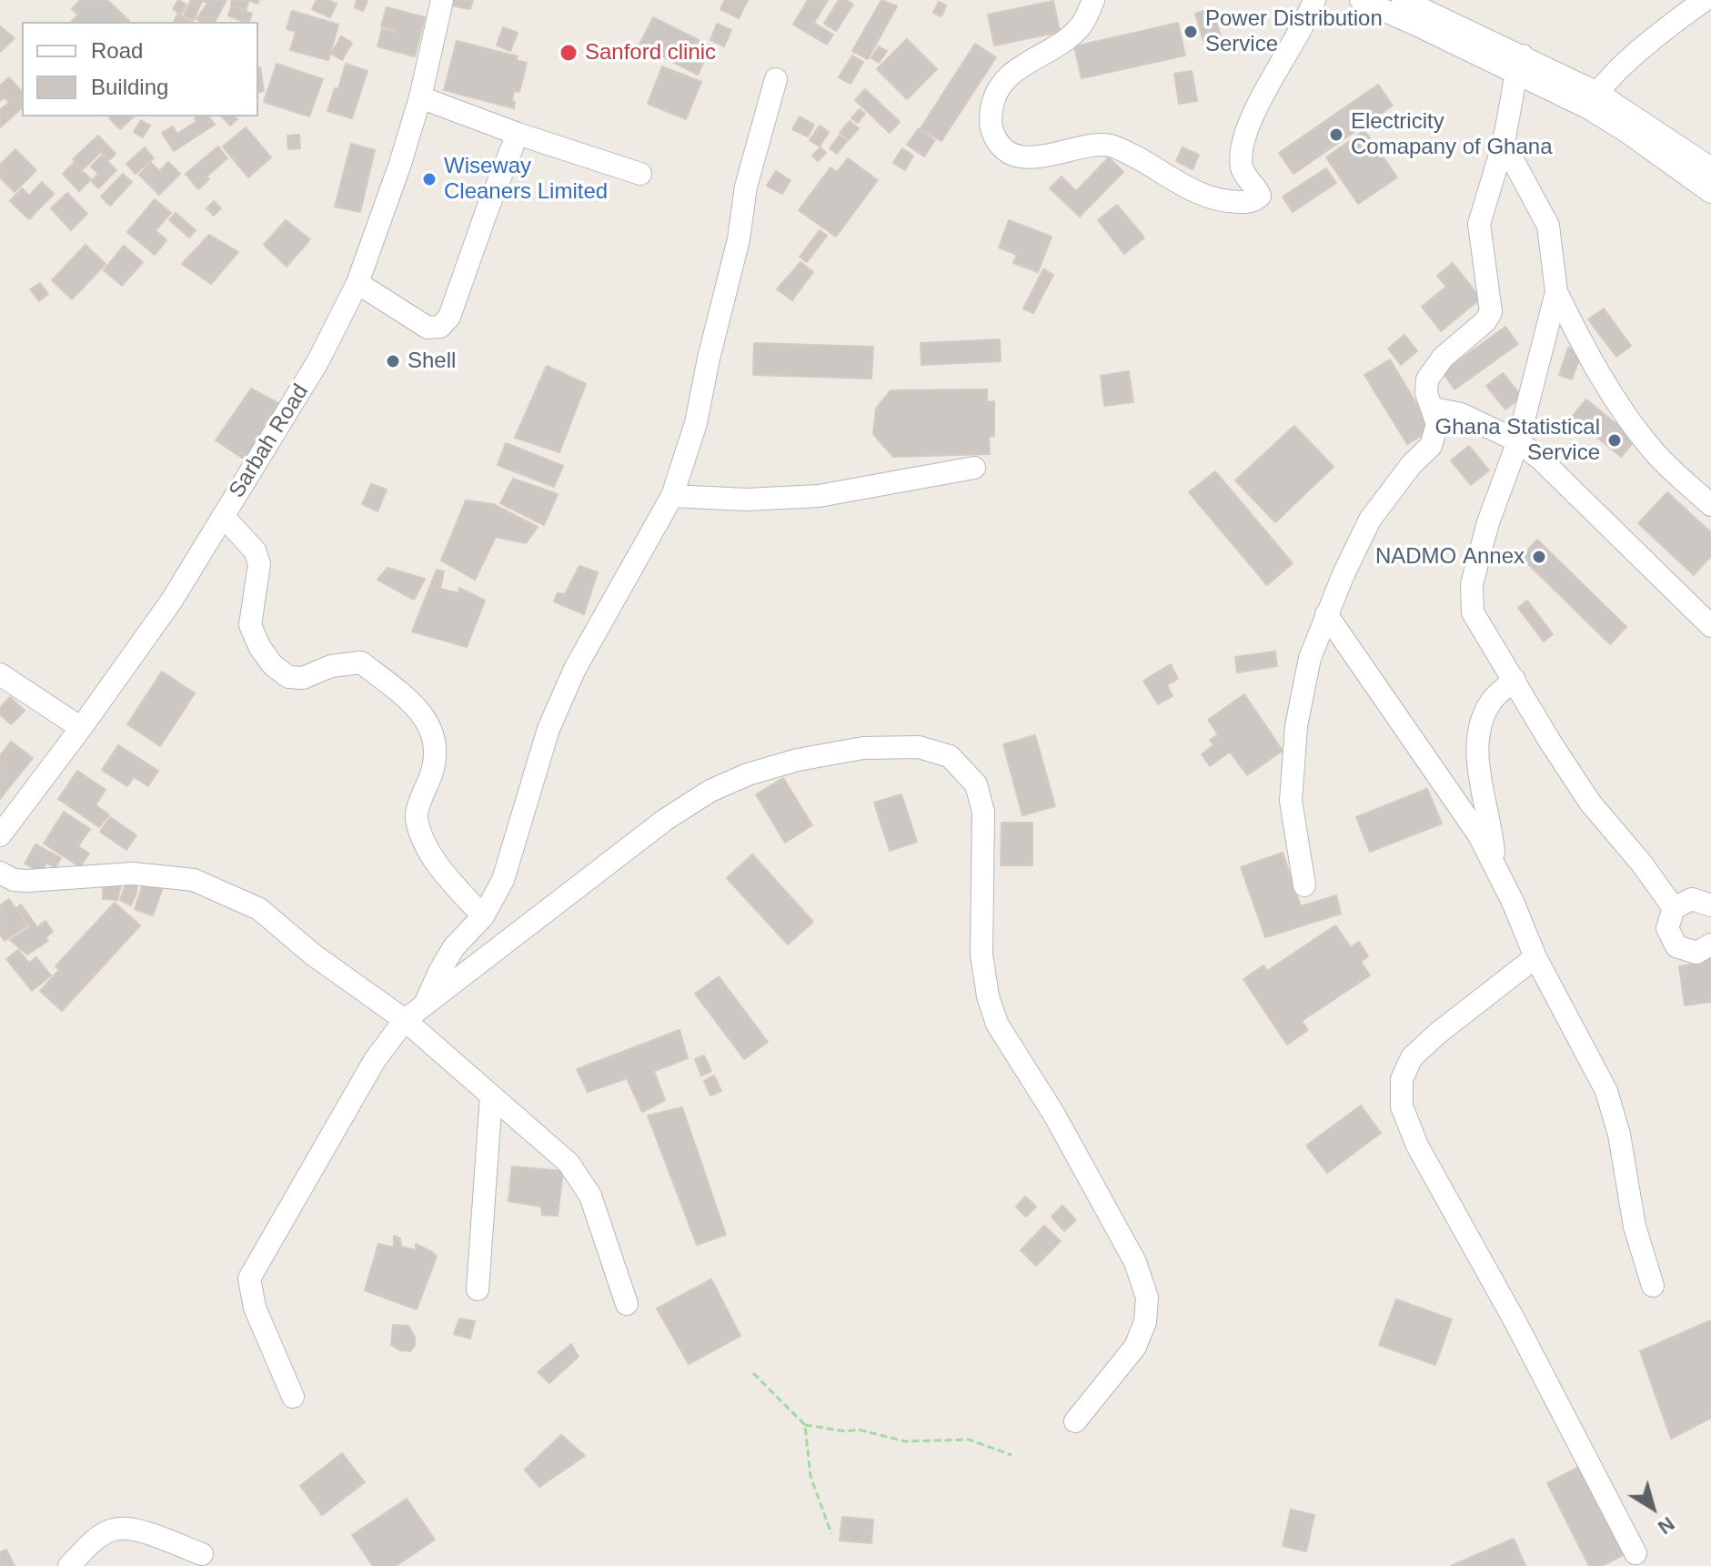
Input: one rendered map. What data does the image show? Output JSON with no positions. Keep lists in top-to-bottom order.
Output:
{
  "streets": {
    "street": ["Sarbah Road"]
  },
  "places": [
    "Power Distribution Service",
    "Sanford clinic",
    "Electricity Comapany of Ghana",
    "Wiseway Cleaners Limited",
    "Shell",
    "Ghana Statistical Service",
    "NADMO Annex"
  ],
  "legend": ["Road", "Building"],
  "north": "bottom right"
}
